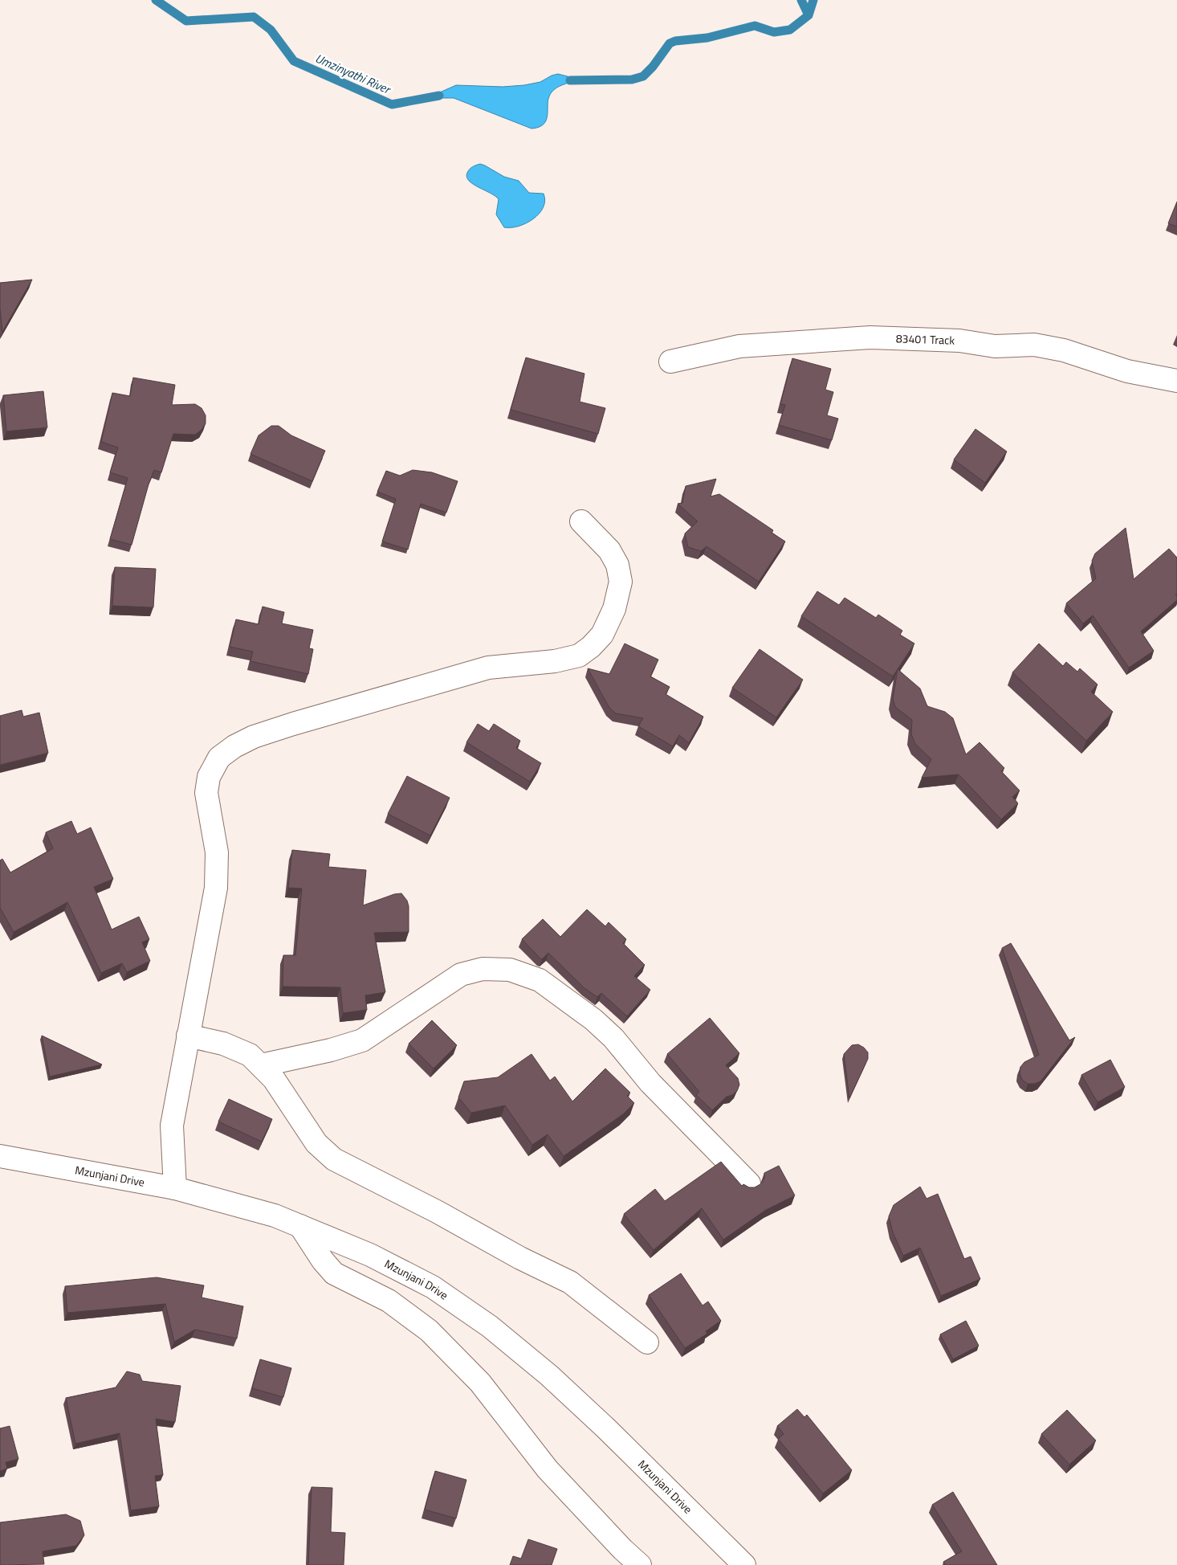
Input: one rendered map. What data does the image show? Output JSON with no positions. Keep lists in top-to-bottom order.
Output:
{
  "streets": {
    "street": ["83401 Track", "Mzunjani Drive"]
  },
  "water": ["Umzinyathi River"]
}
